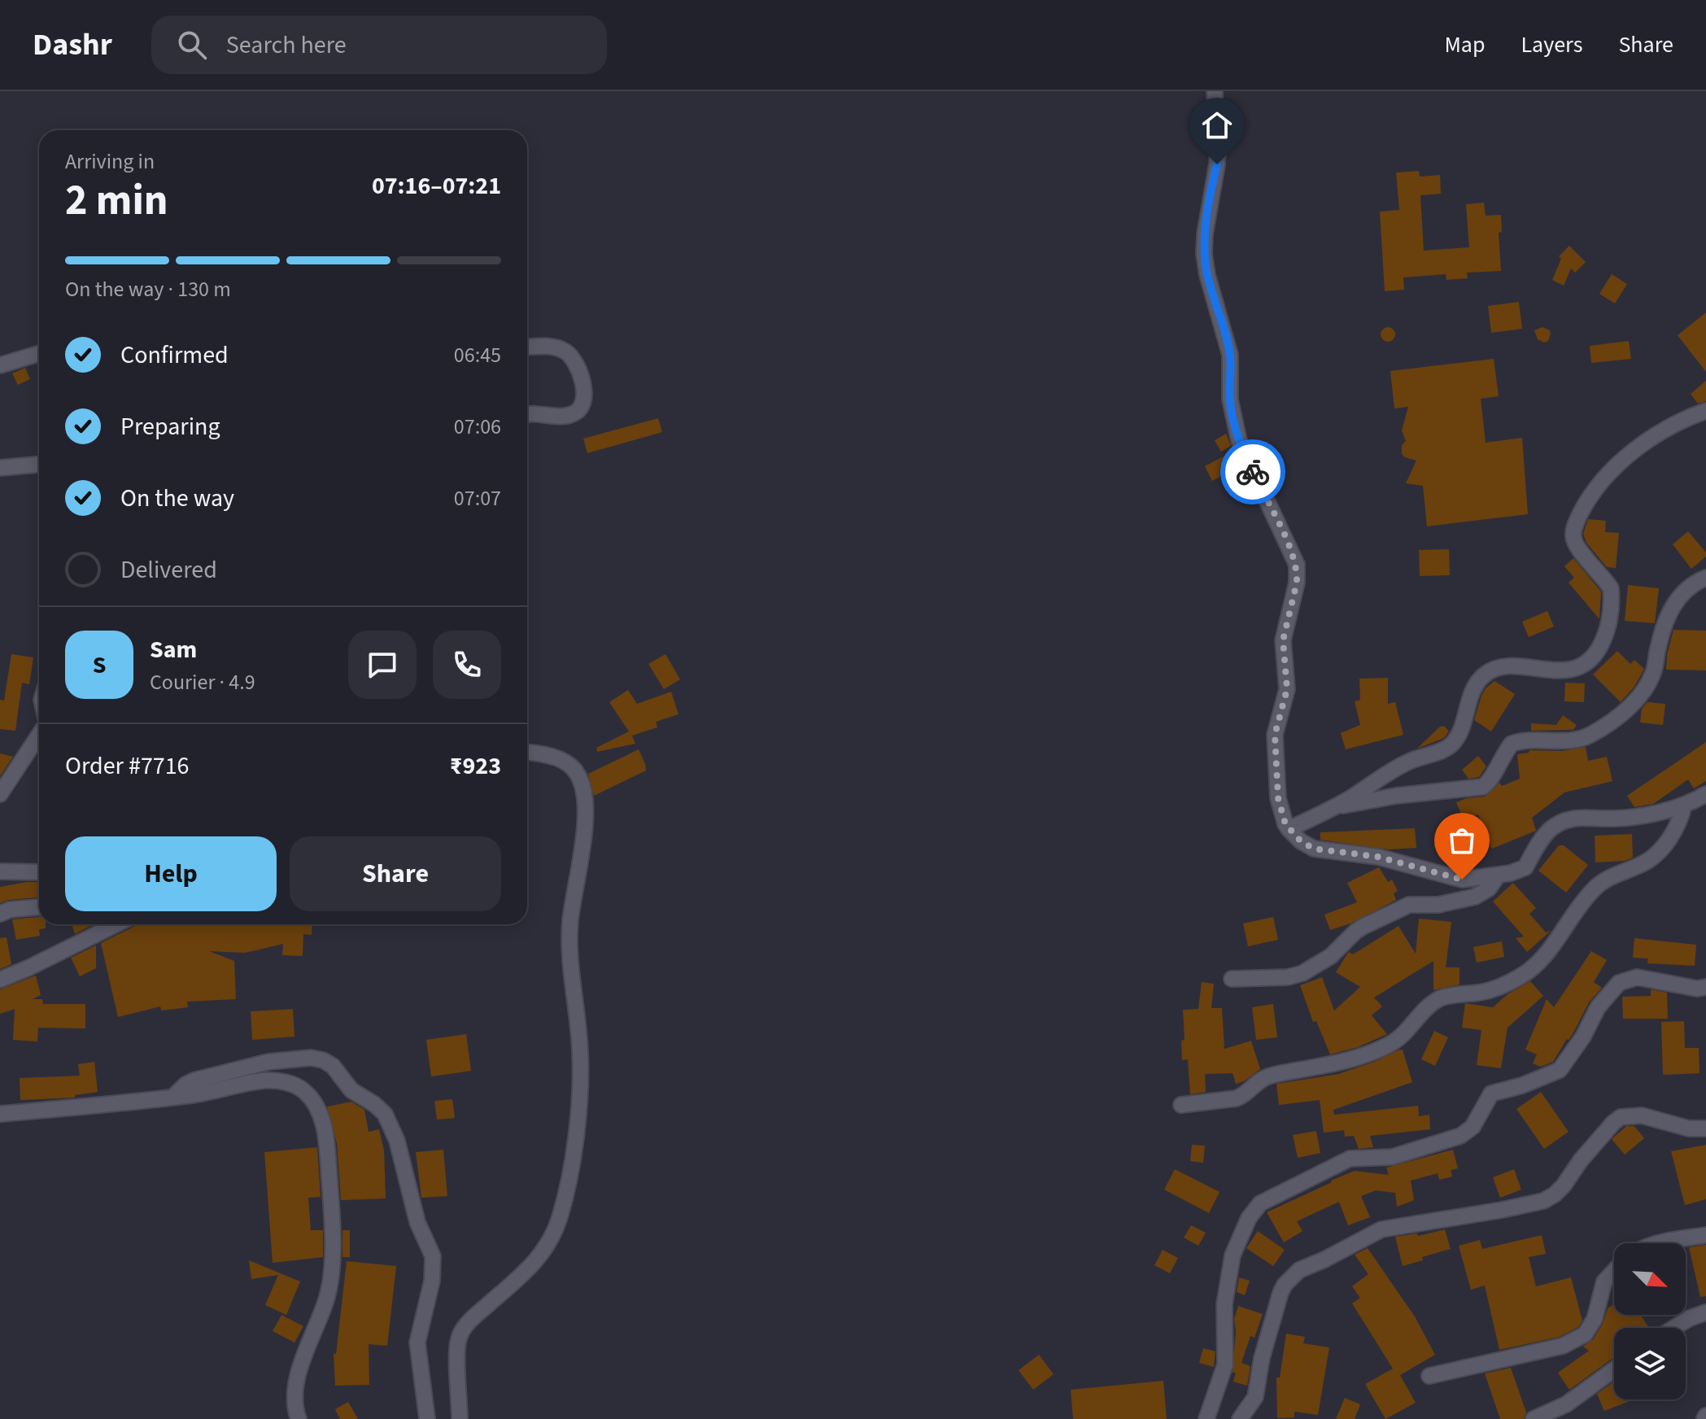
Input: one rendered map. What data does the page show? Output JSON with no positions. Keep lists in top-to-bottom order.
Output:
{
  "north": "bottom right",
  "page": {
    "header": "Dashr",
    "search": "Search here",
    "nav": ["Map", "Layers", "Share"],
    "heading": ["2 min", "Arriving in", "07:16–07:21"],
    "panel": [
      "Sam",
      "Courier · 4.9",
      "Order #7716",
      "₹923"
    ],
    "bar": "On the way · 130 m",
    "list": [
      ["Confirmed", "06:45"],
      ["Preparing", "07:06"],
      ["On the way", "07:07"],
      "Delivered"
    ],
    "round": "S",
    "buttons": ["Help", "Share"]
  }
}
